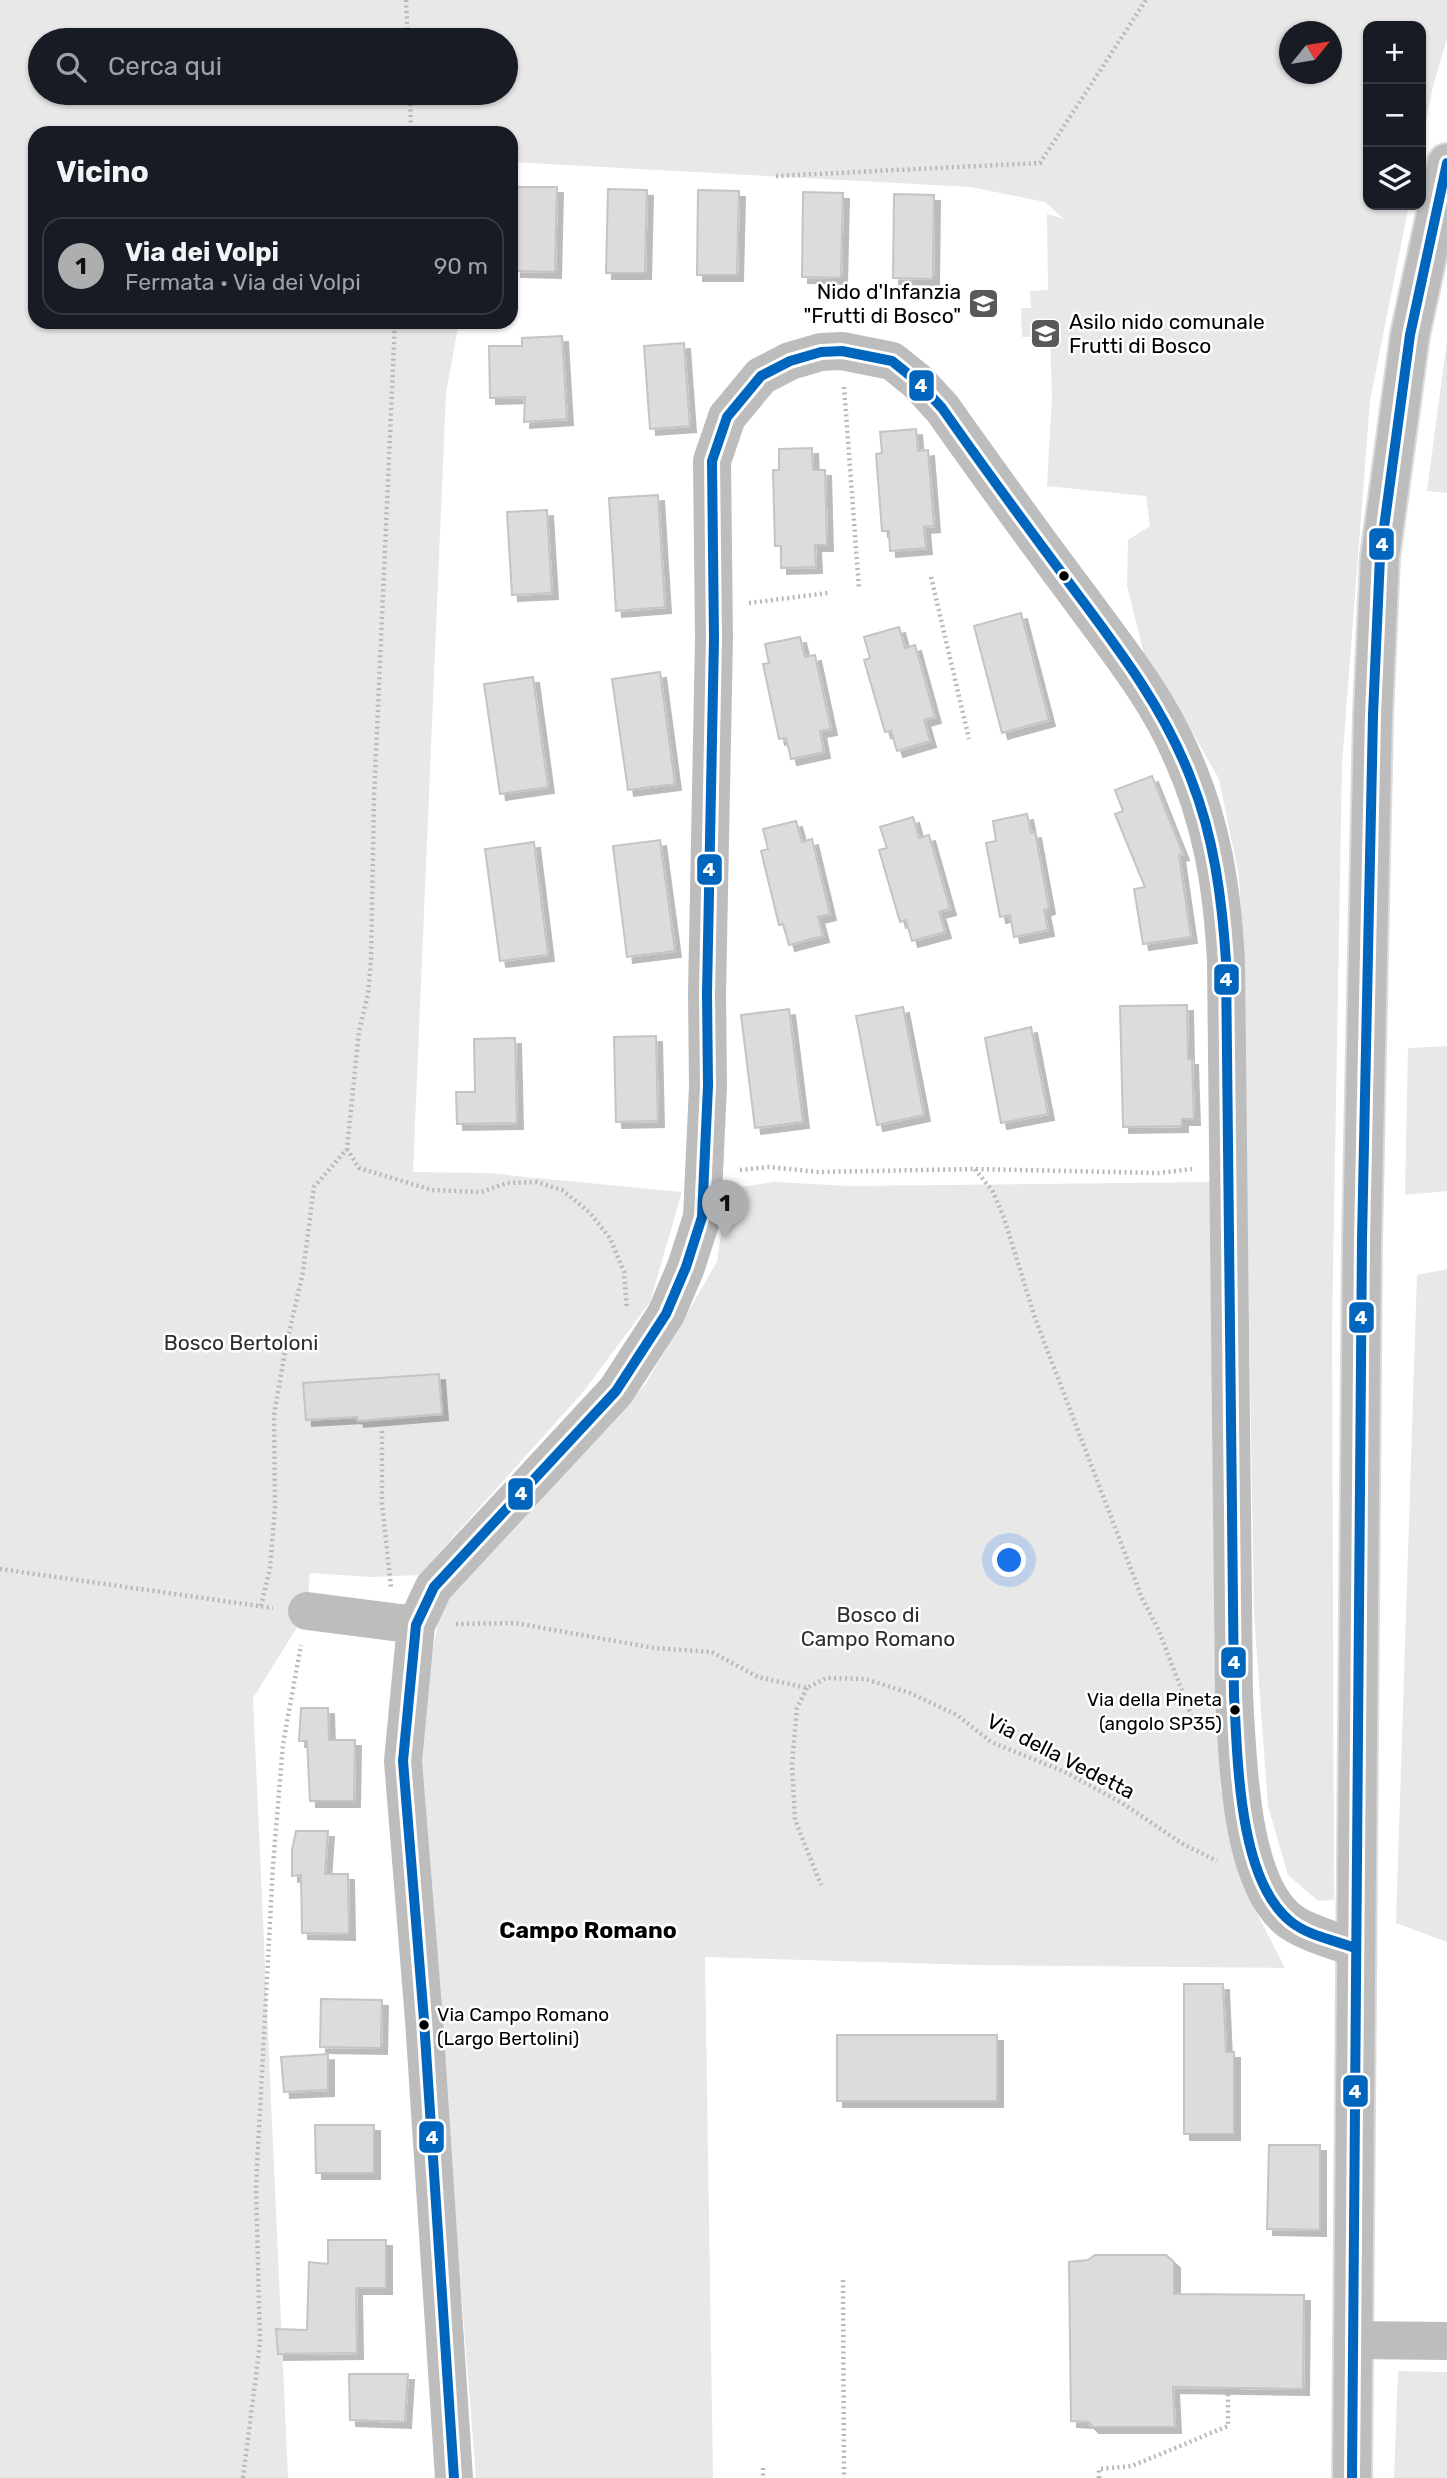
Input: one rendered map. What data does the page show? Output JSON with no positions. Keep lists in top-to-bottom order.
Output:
{
  "streets": {
    "path": ["Via della Vedetta"]
  },
  "districts": ["Campo Romano"],
  "parks": ["Bosco Bertoloni", "Bosco di Campo Romano"],
  "places": {
    "school or university": ["Nido d'Infanzia \"Frutti di Bosco\"", "Asilo nido comunale Frutti di Bosco"],
    "other": ["Via della Pineta (angolo SP35)", "Via Campo Romano (Largo Bertolini)"]
  },
  "lines": ["transit line 4"],
  "north": "top right",
  "page": {
    "map_buttons": ["+", "−"],
    "search": "Cerca qui",
    "heading": "Vicino",
    "list": [
      {
        "mark": "1",
        "name": "Via dei Volpi",
        "note": "Fermata · Via dei Volpi",
        "value": "90 m"
      }
    ],
    "pins": "1"
  }
}
